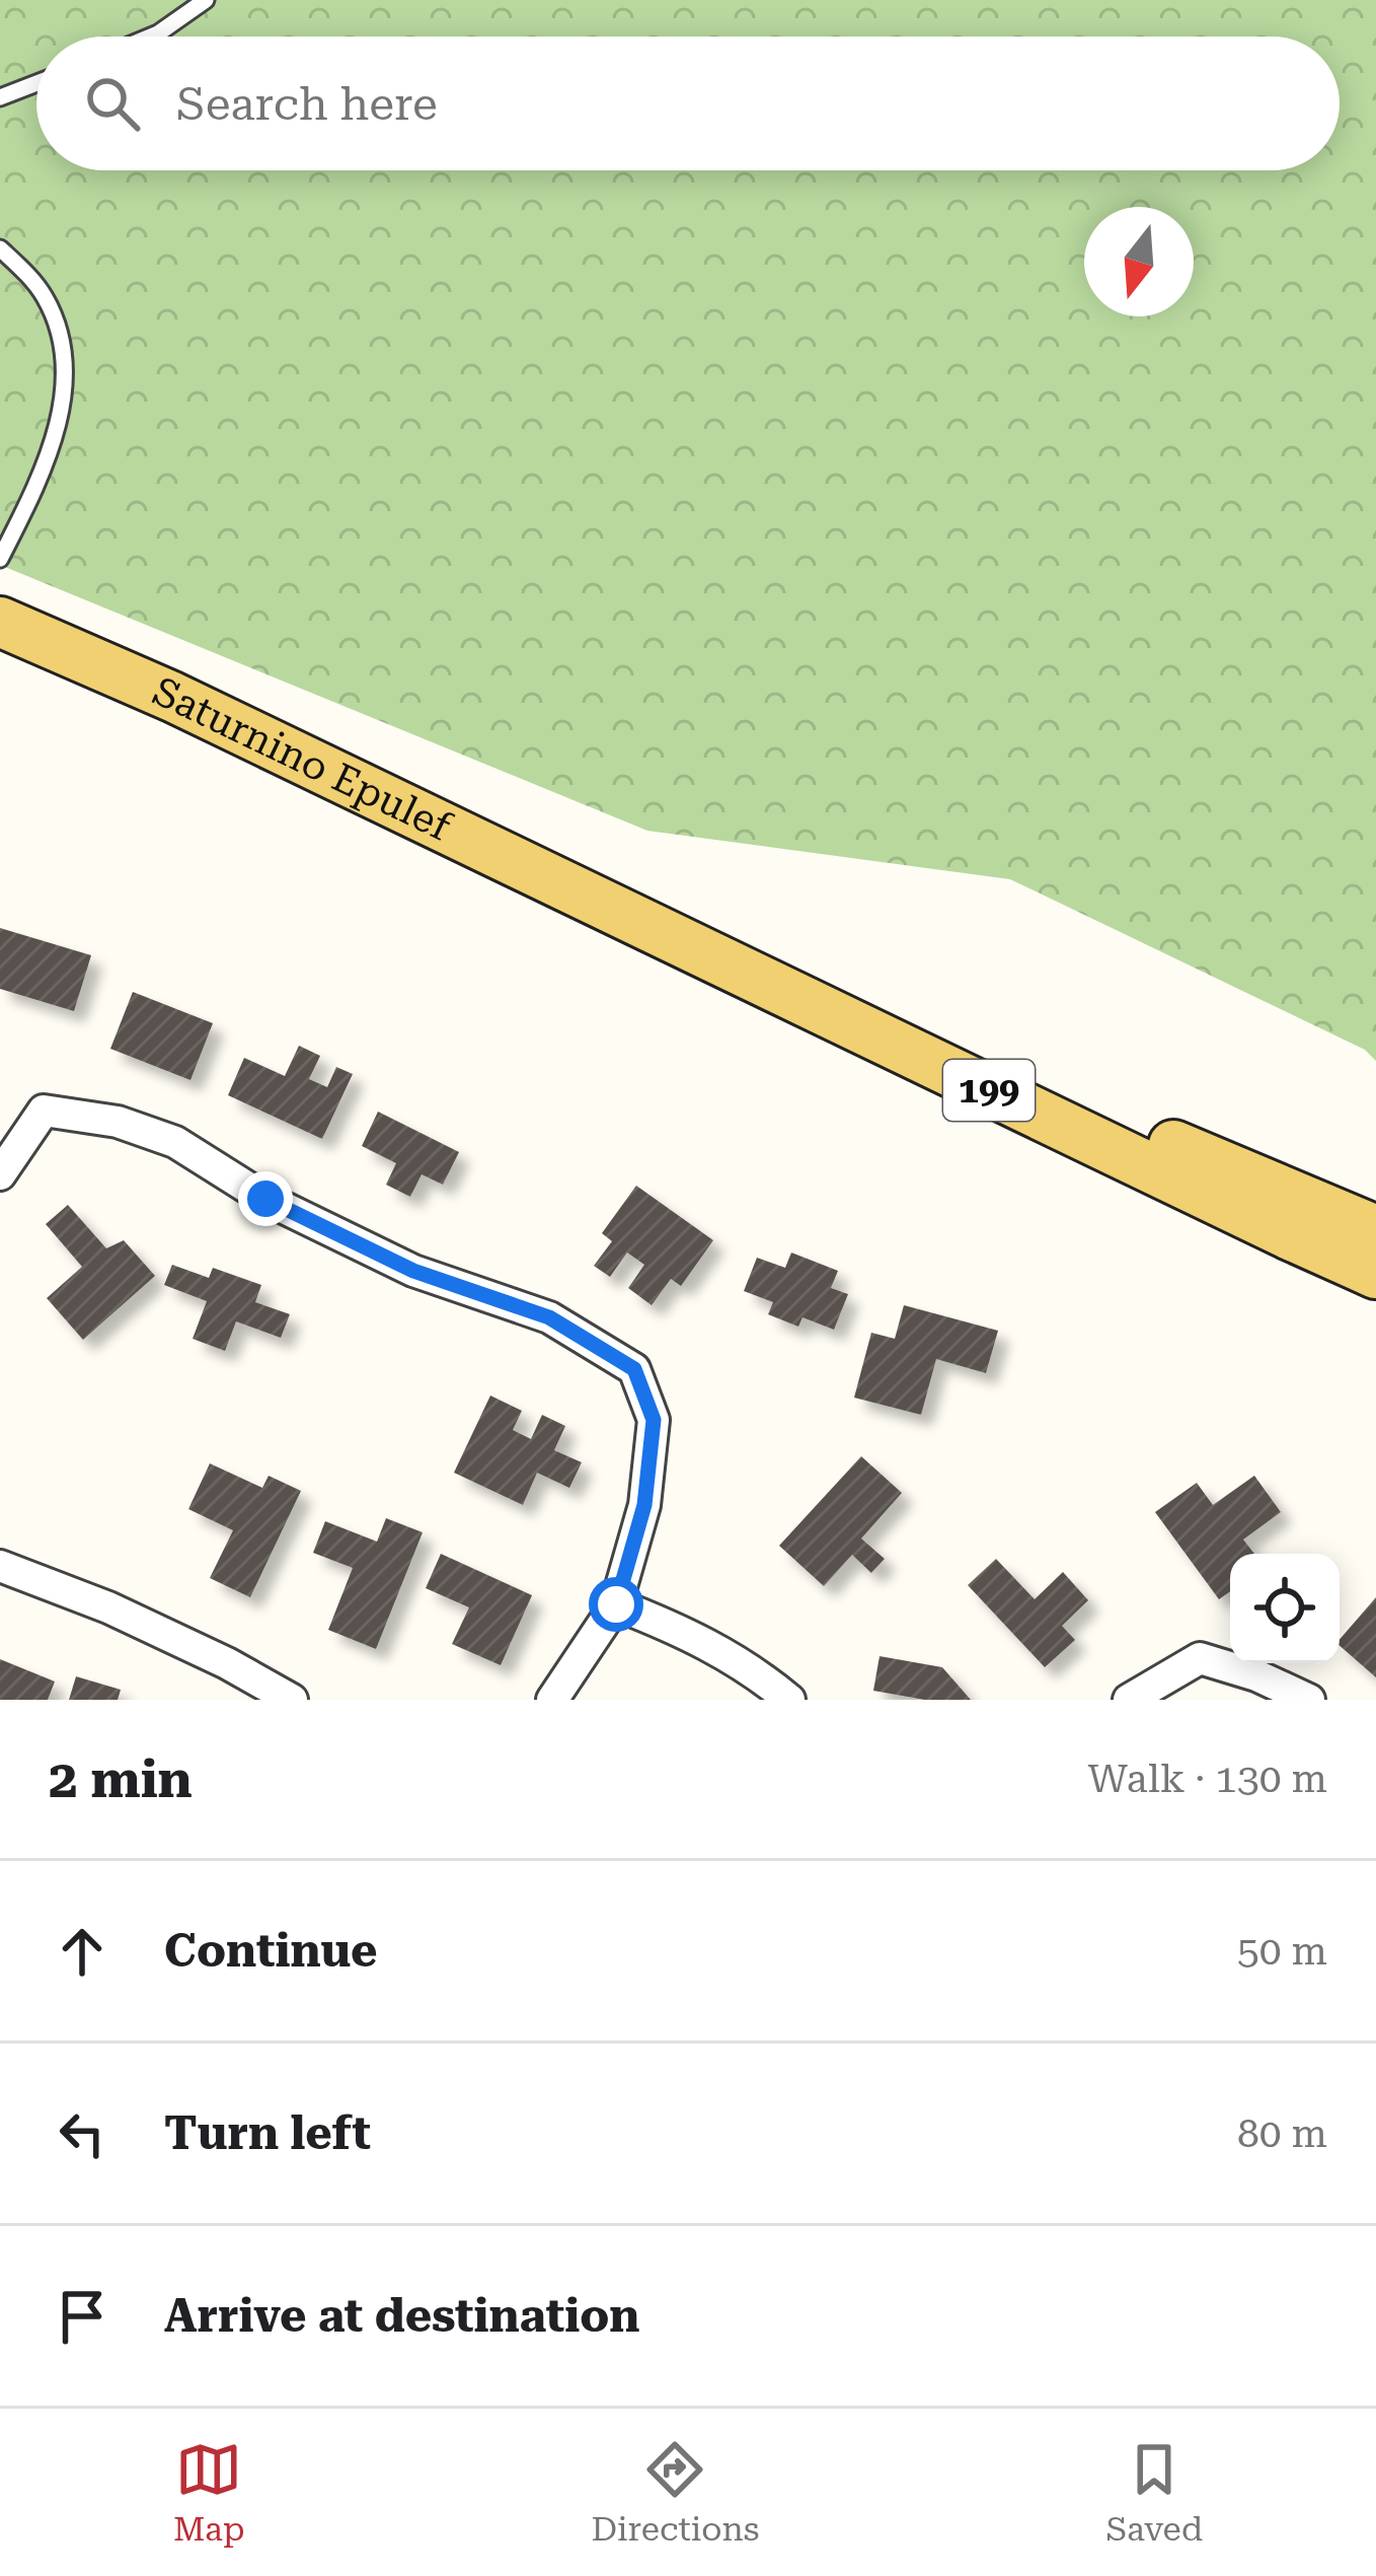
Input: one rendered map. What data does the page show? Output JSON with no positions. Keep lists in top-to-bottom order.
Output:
{
  "streets": {
    "main road": ["Saturnino Epulef", "199"]
  },
  "north": "bottom",
  "page": {
    "search": "Search here",
    "heading": ["2 min", "Walk · 130 m"],
    "list": [
      ["Continue", "50 m"],
      ["Turn left", "80 m"],
      "Arrive at destination"
    ],
    "nav": ["Map", "Directions", "Saved"]
  }
}
